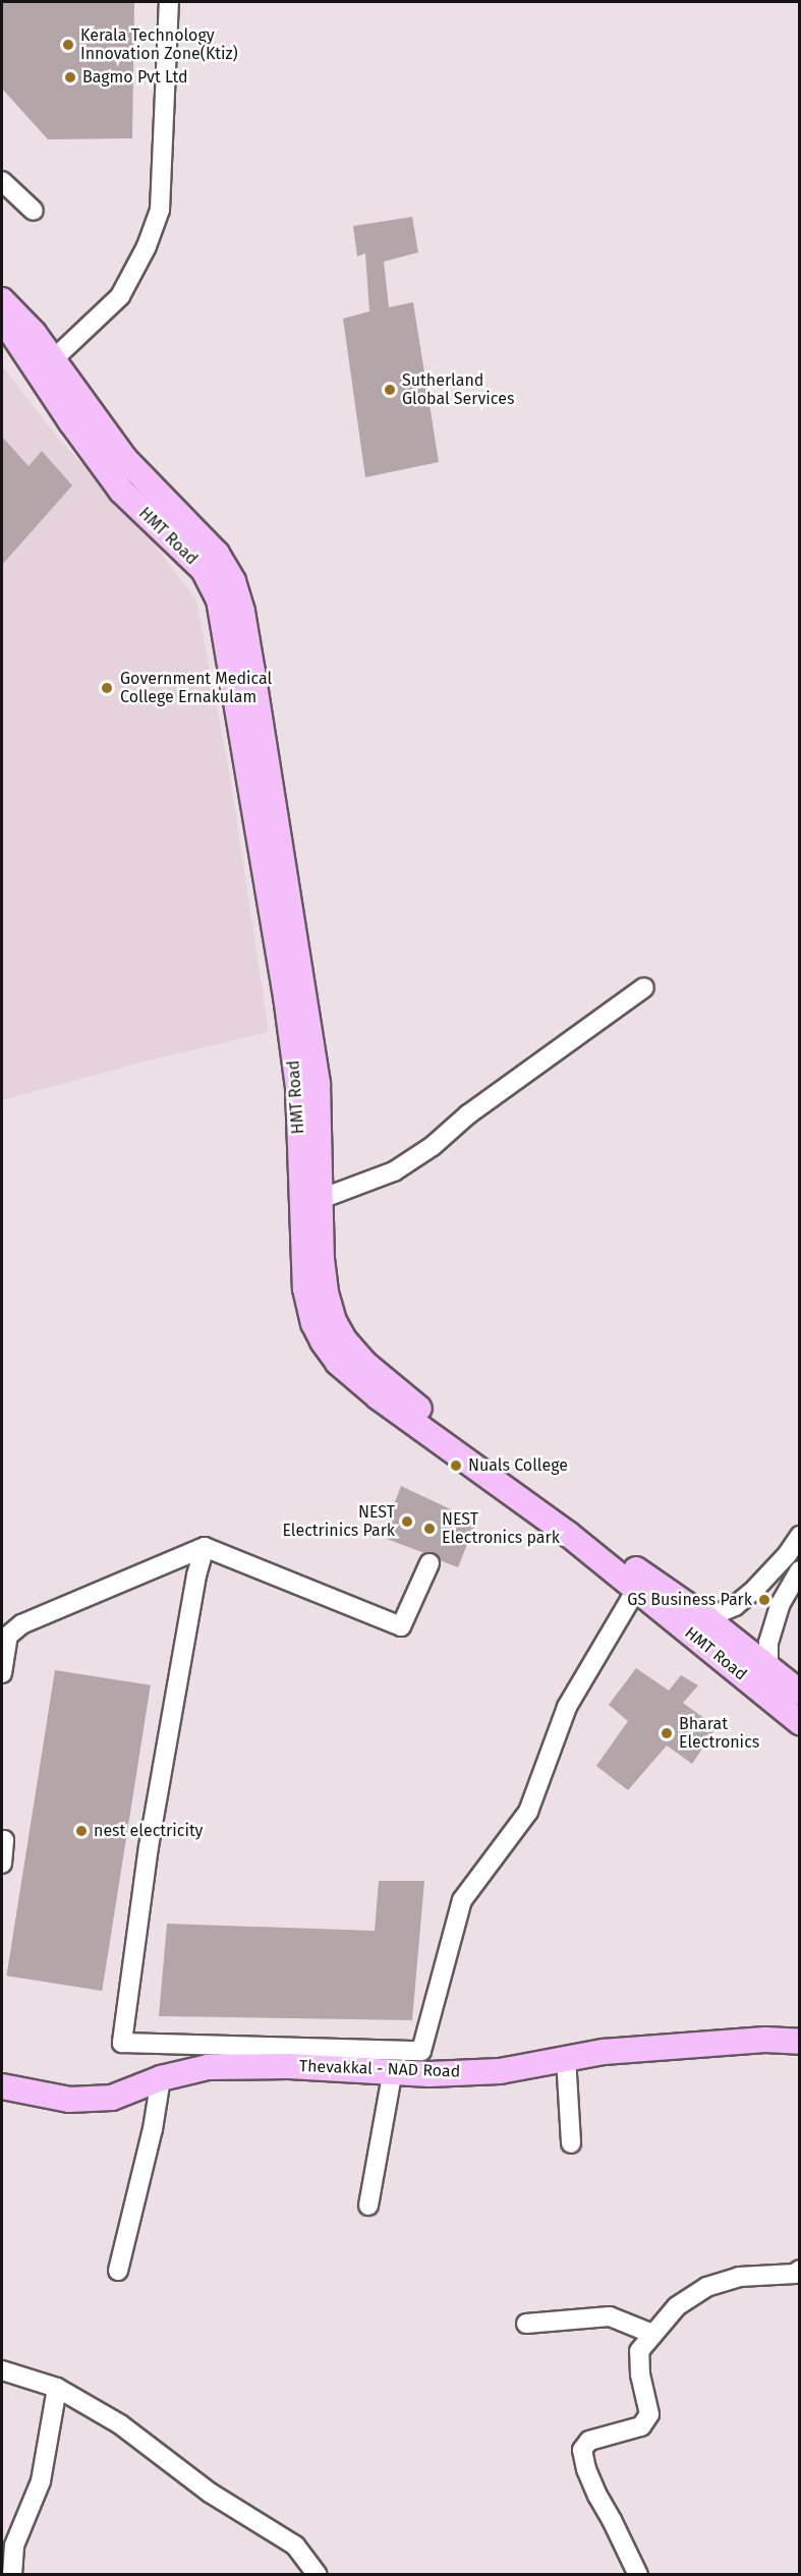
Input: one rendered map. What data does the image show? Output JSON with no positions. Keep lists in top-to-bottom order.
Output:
{
  "streets": {
    "main road": ["HMT Road", "Thevakkal - NAD Road"]
  },
  "places": [
    "Kerala Technology Innovation Zone(Ktiz)",
    "Bagmo Pvt Ltd",
    "Sutherland Global Services",
    "Government Medical College Ernakulam",
    "Nuals College",
    "NEST Electrinics Park",
    "NEST Electronics park",
    "GS Business Park",
    "Bharat Electronics",
    "nest electricity"
  ]
}
